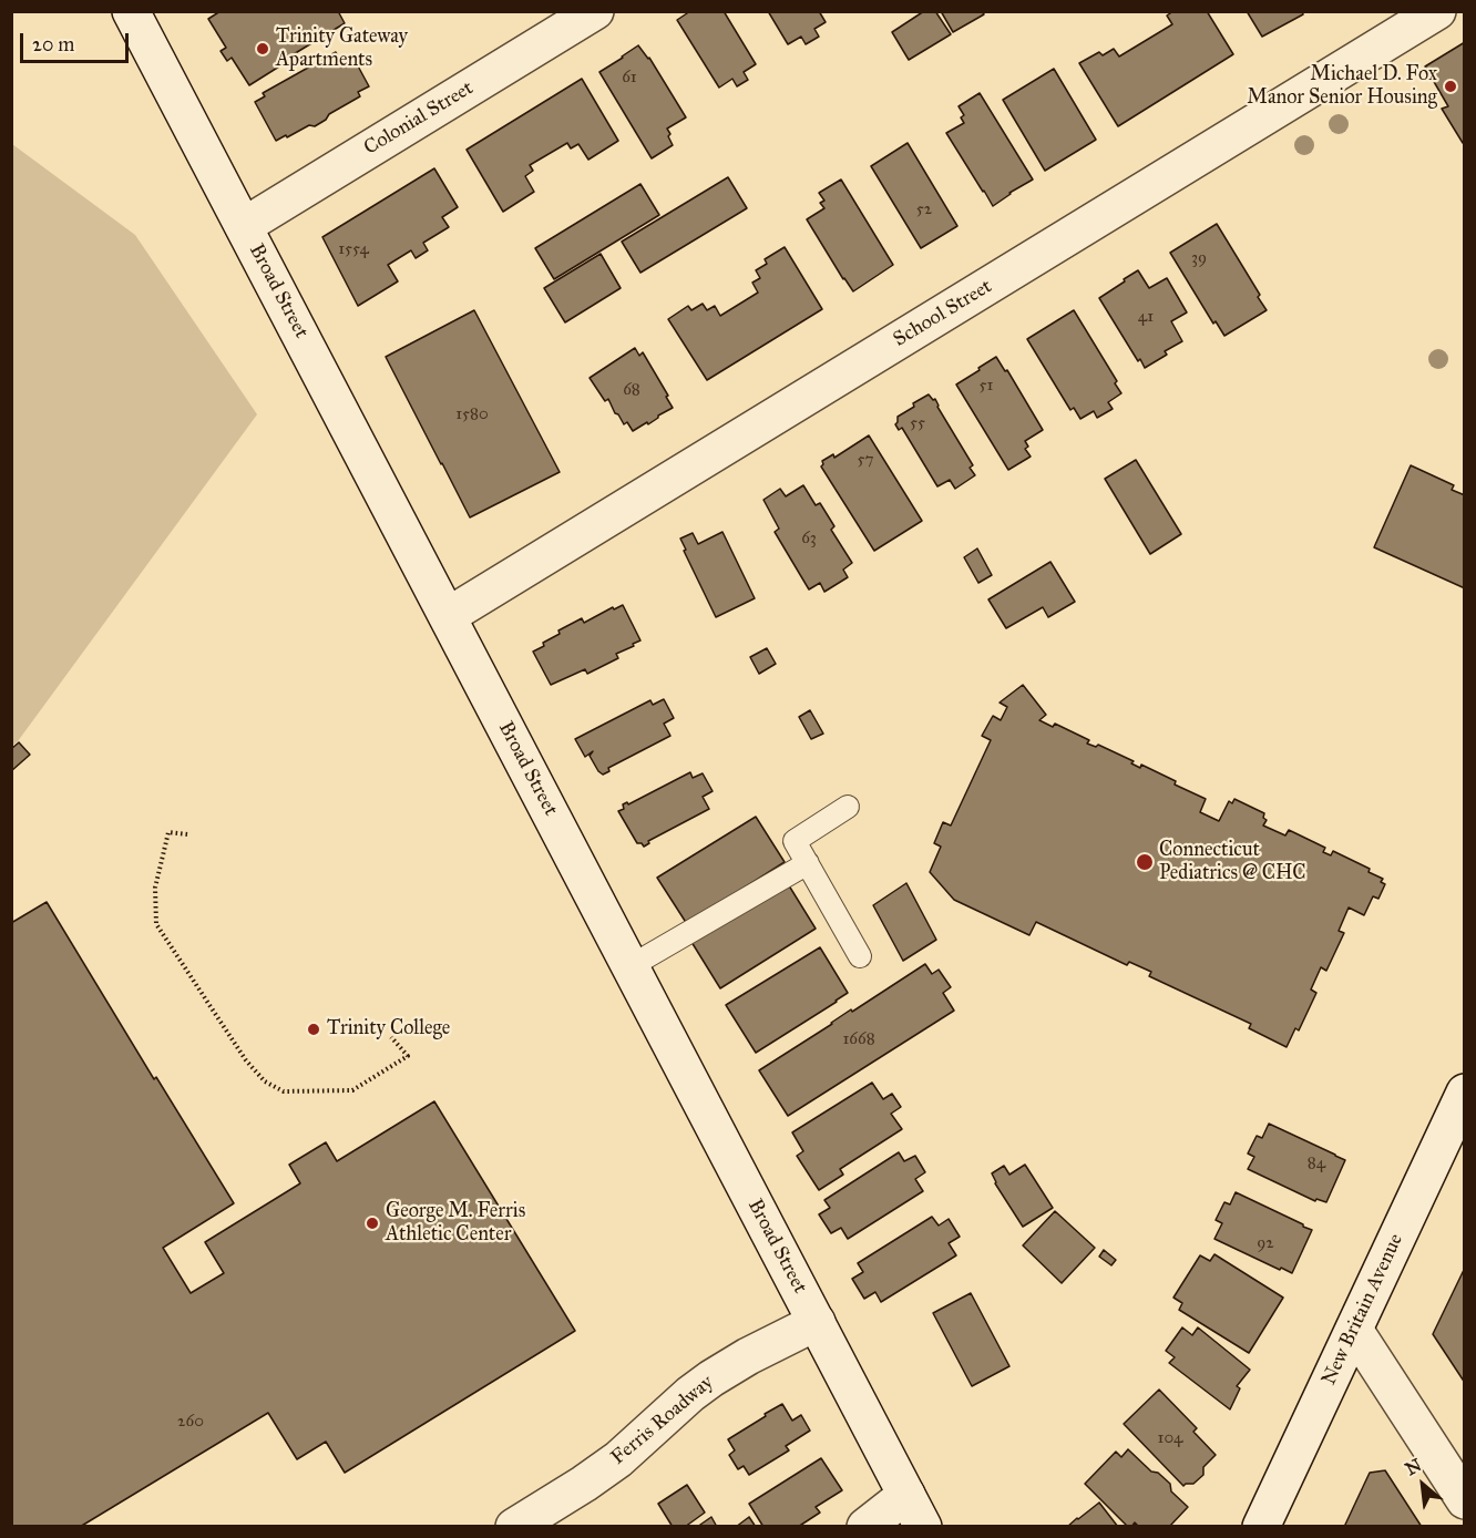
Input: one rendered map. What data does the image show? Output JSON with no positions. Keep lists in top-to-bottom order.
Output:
{
  "streets": {
    "main road": [
      "Colonial Street",
      "Broad Street",
      "School Street",
      "New Britain Avenue",
      "Ferris Roadway"
    ]
  },
  "crossings": [
    ["Colonial Street", "Broad Street"],
    ["Broad Street", "School Street"],
    ["Broad Street", "Ferris Roadway"]
  ],
  "places": [
    "Trinity Gateway Apartments",
    "Michael D. Fox Manor Senior Housing",
    "Connecticut Pediatrics @ CHC",
    "Trinity College",
    "George M. Ferris Athletic Center"
  ],
  "house_numbers": [
    "61",
    "52",
    "1554",
    "39",
    "41",
    "51",
    "68",
    "1580",
    "55",
    "57",
    "63",
    "1668",
    "84",
    "92",
    "260",
    "104"
  ],
  "scale_bar": "20 m",
  "north": "top left"
}
